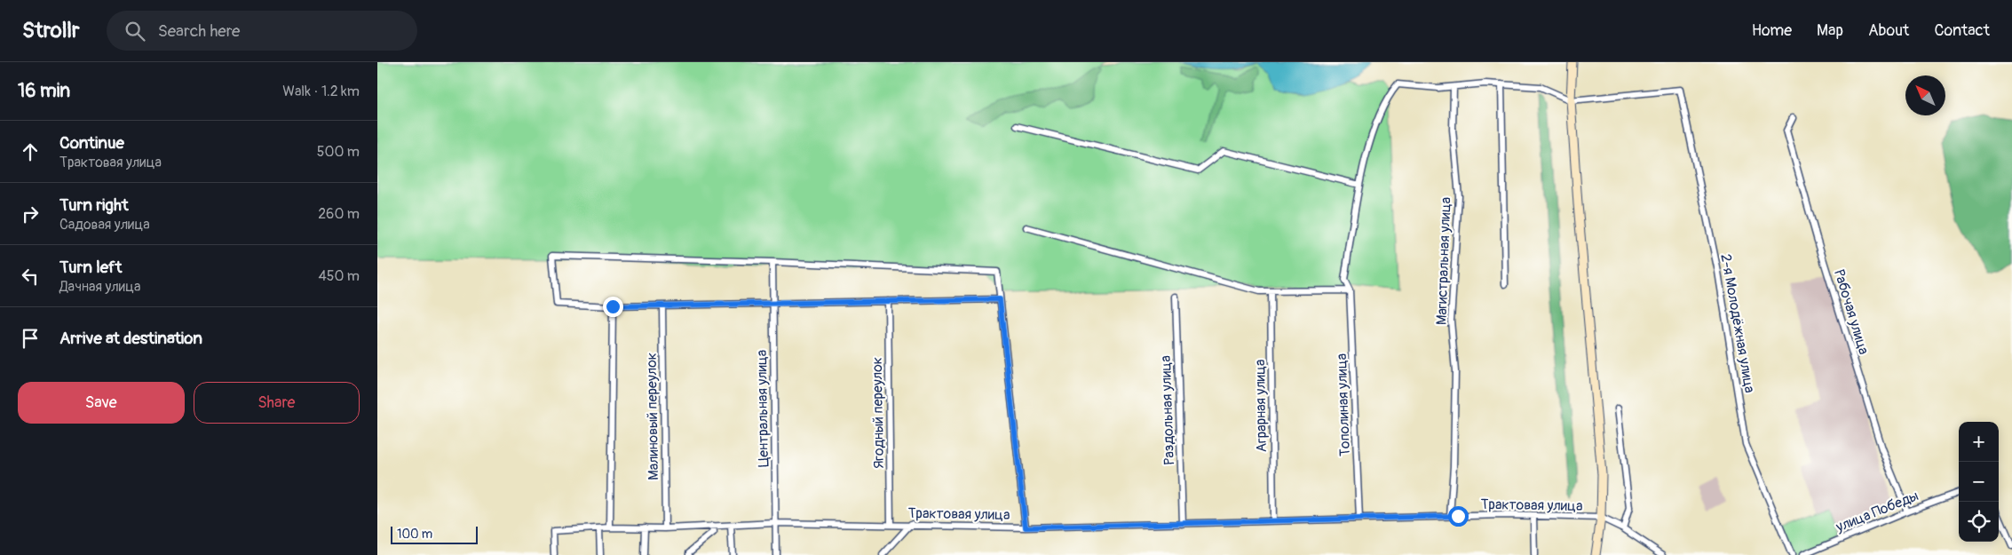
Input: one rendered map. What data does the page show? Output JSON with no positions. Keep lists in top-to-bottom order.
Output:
{
  "streets": {
    "street": [
      "Магистральная улица",
      "Рабочая улица",
      "2-я Молодёжная улица",
      "Тополиная улица",
      "Аграрная улица",
      "Центральная улица",
      "Раздольная улица",
      "Ягодный переулок",
      "Малиновый переулок",
      "Трактовая улица",
      "улица Победы"
    ]
  },
  "crossings": [
    ["Магистральная улица", "Тополиная улица"],
    ["Магистральная улица", "Трактовая улица"],
    ["Рабочая улица", "улица Победы"],
    ["Тополиная улица", "Трактовая улица"],
    ["Аграрная улица", "Трактовая улица"],
    ["Центральная улица", "Трактовая улица"],
    ["Раздольная улица", "Трактовая улица"],
    ["Ягодный переулок", "Трактовая улица"],
    ["Малиновый переулок", "Трактовая улица"]
  ],
  "scale_bar": "100 m",
  "north": "top left",
  "page": {
    "header": "Strollr",
    "search": "Search here",
    "nav": [
      "Home",
      "Map",
      "About",
      "Contact"
    ],
    "heading": ["16 min", "Walk · 1.2 km"],
    "list": [
      ["Continue", "Трактовая улица", "500 m"],
      ["Turn right", "Садовая улица", "260 m"],
      ["Turn left", "Дачная улица", "450 m"],
      "Arrive at destination"
    ],
    "buttons": ["Save", "Share"],
    "map_buttons": ["+", "−"],
    "scale": "100 m"
  }
}
